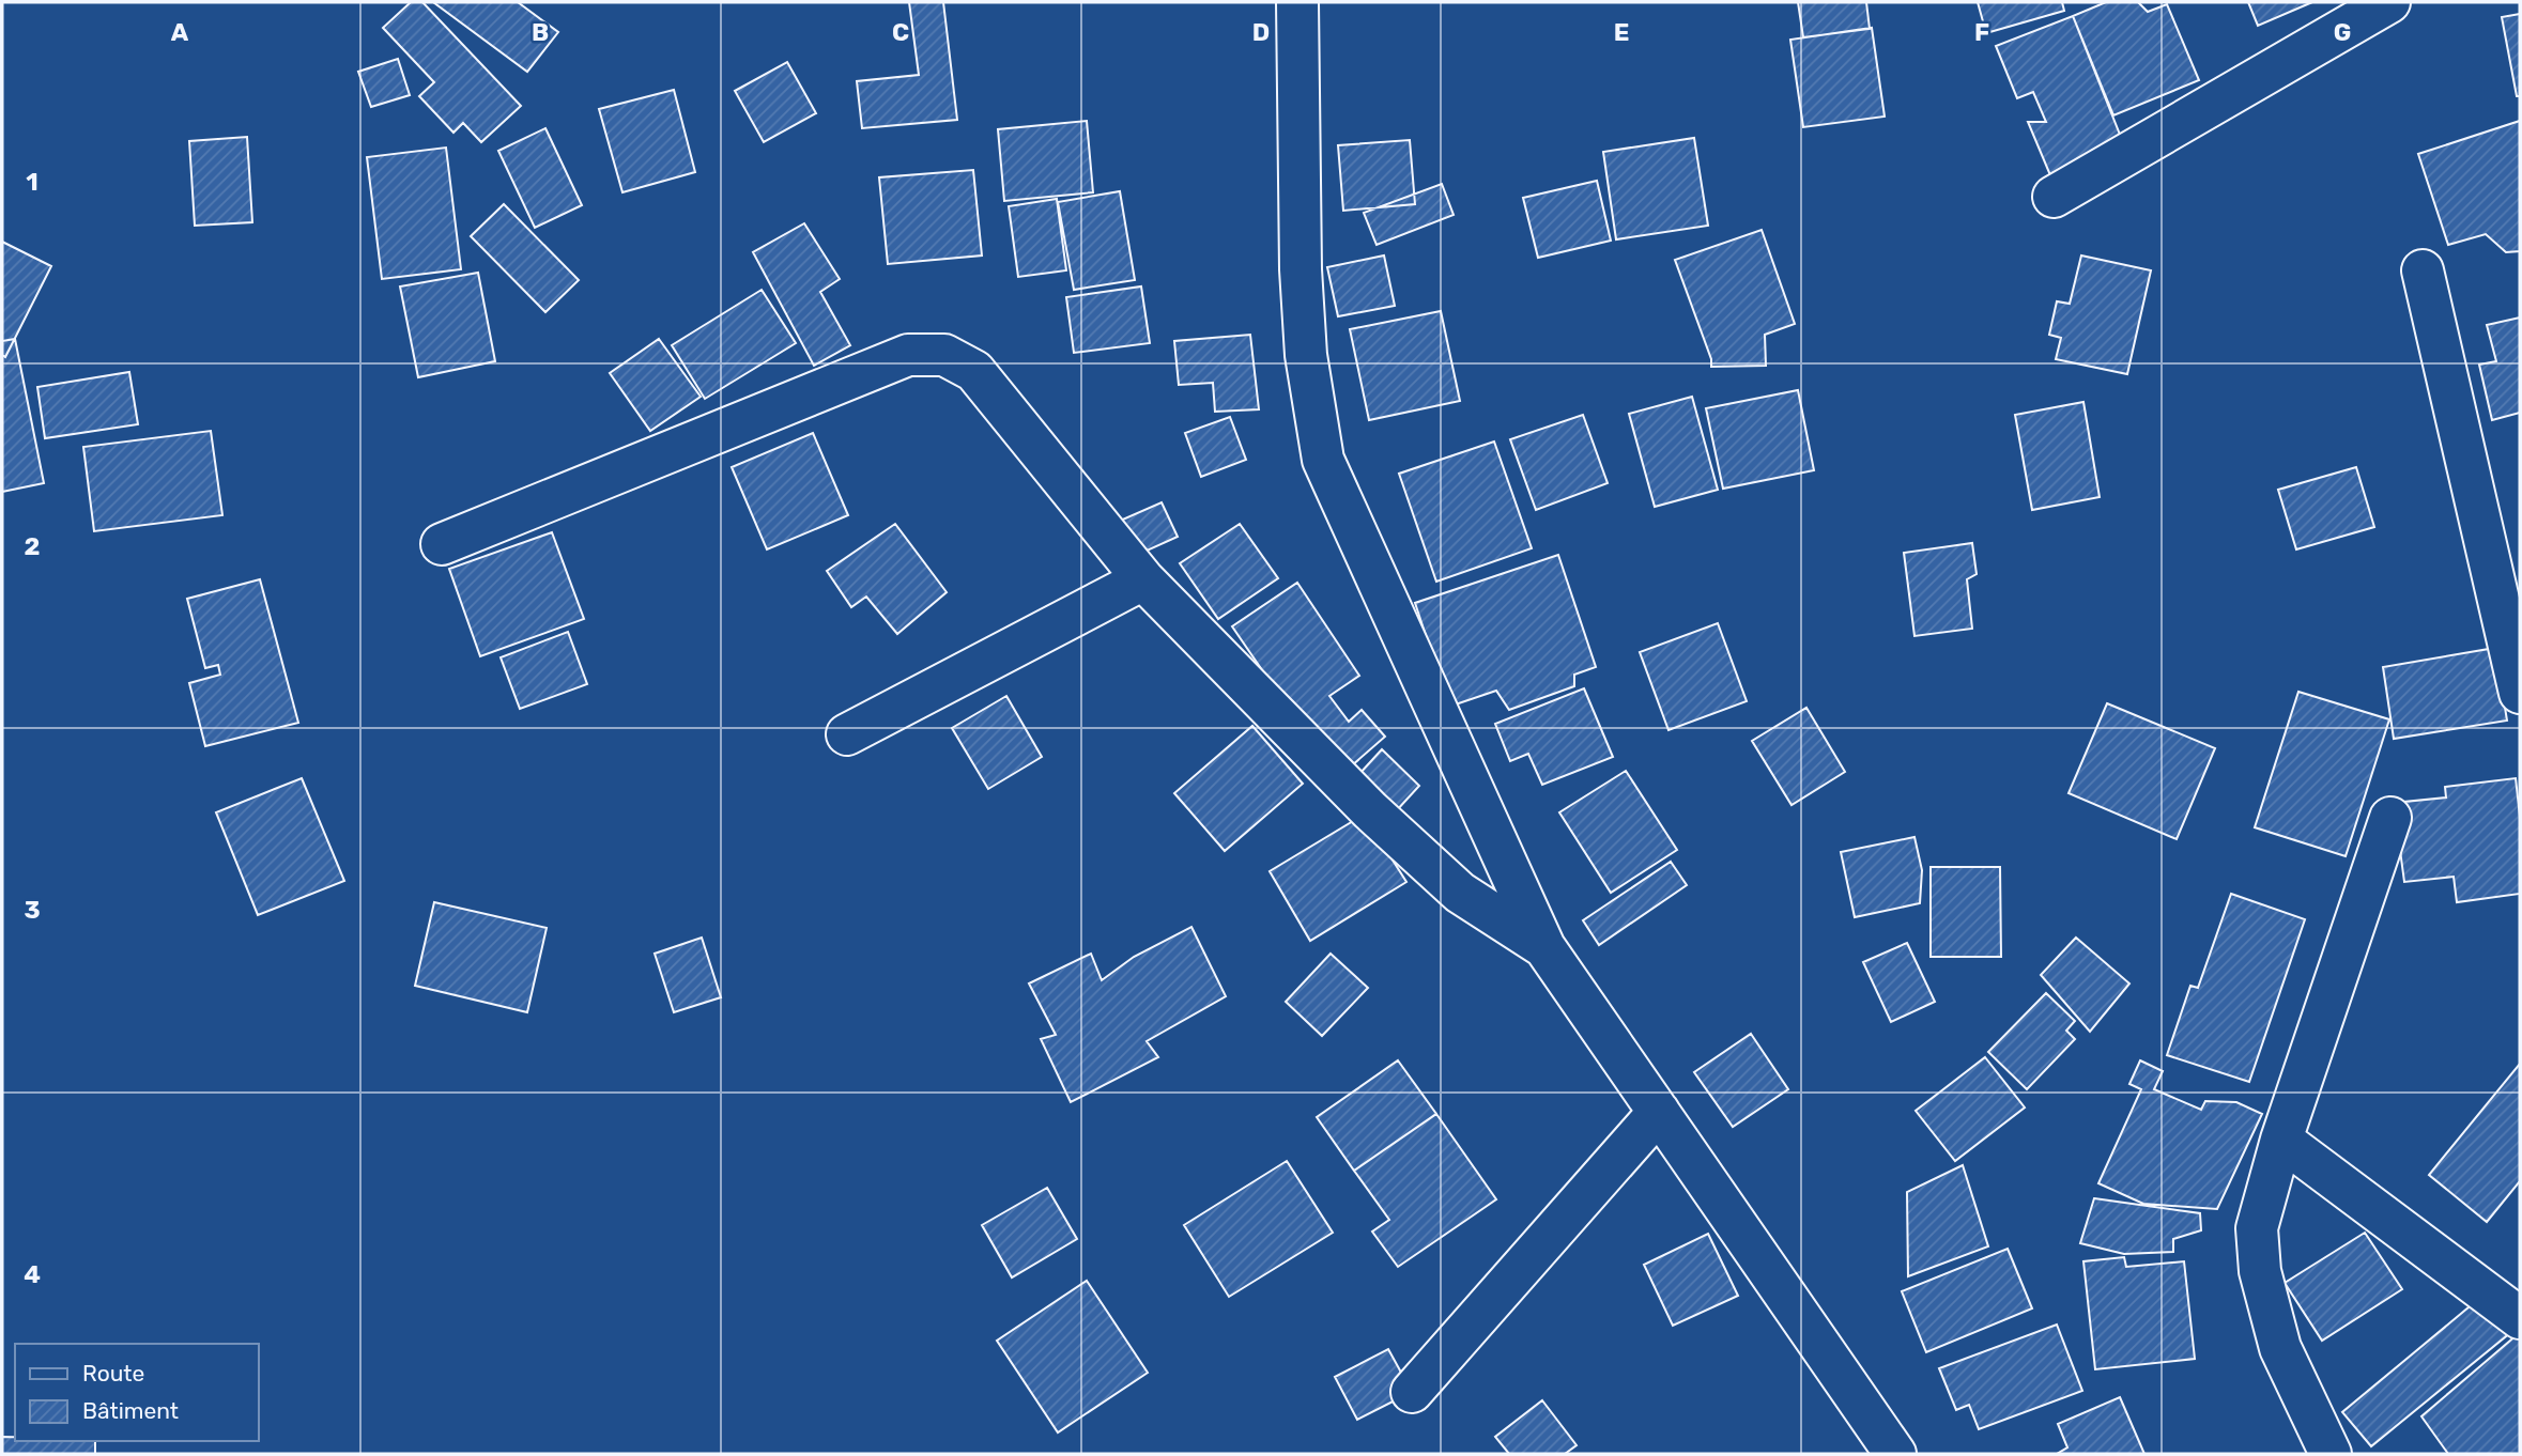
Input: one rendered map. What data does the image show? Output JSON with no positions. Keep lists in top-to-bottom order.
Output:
{
  "legend": ["Route", "Bâtiment"],
  "grid": {
    "columns": [
      "A",
      "B",
      "C",
      "D",
      "E",
      "F",
      "G"
    ],
    "rows": [
      "1",
      "2",
      "3",
      "4"
    ]
  }
}
